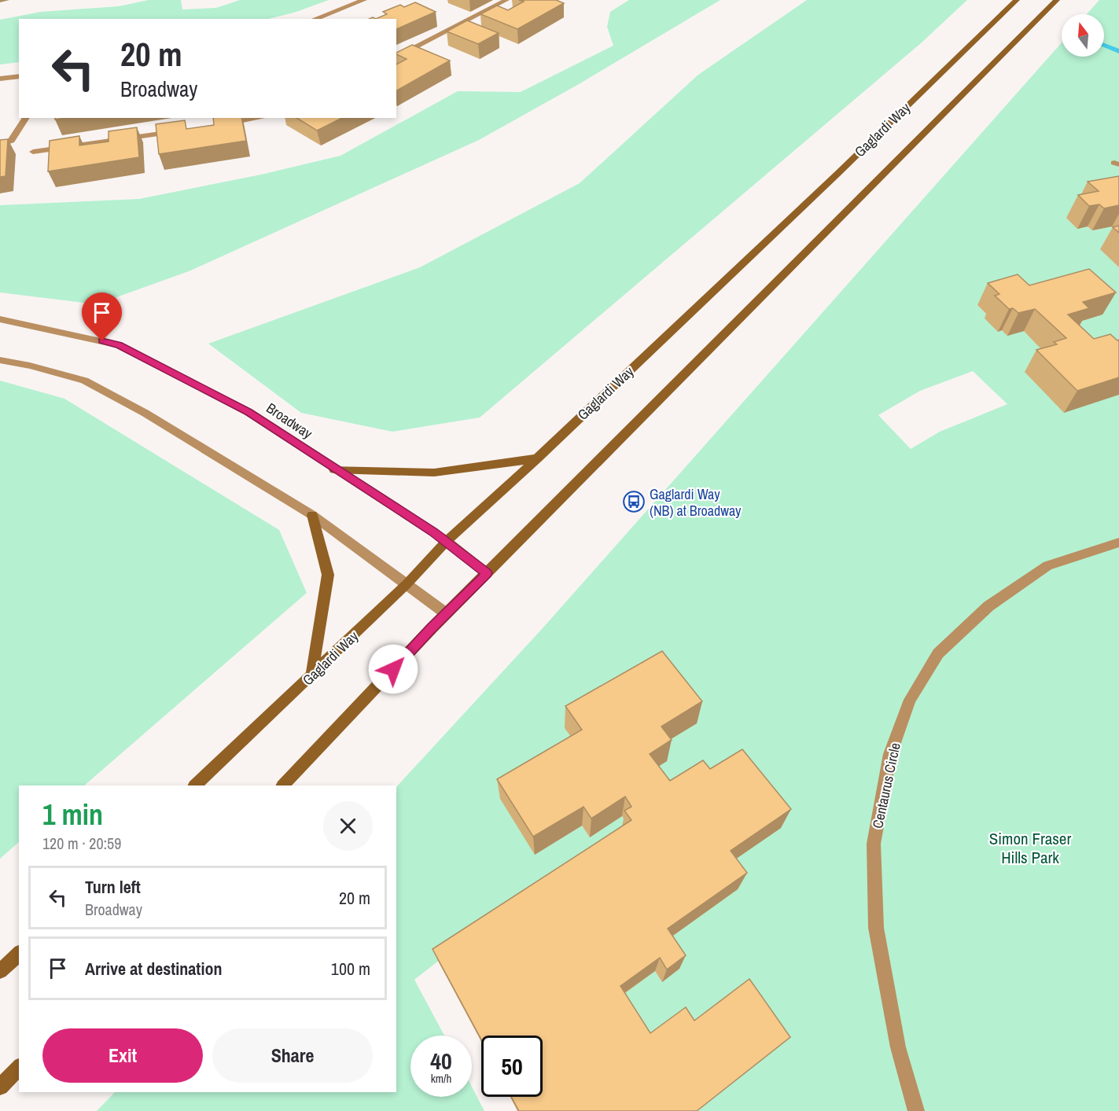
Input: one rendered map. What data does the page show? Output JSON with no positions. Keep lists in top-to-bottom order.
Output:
{
  "streets": {
    "main road": ["Gaglardi Way"],
    "street": ["Broadway", "Centaurus Circle"]
  },
  "crossings": [
    ["Gaglardi Way", "Broadway"]
  ],
  "parks": ["Simon Fraser Hills Park"],
  "places": {
    "bus stop": ["Gaglardi Way (NB) at Broadway"]
  },
  "north": "top",
  "page": {
    "turn": ["20 m", "Broadway"],
    "heading": ["1 min", "120 m · 20:59"],
    "list": [
      {
        "name": "Turn left",
        "note": "Broadway",
        "value": "20 m"
      },
      {
        "name": "Arrive at destination",
        "value": "100 m"
      }
    ],
    "buttons": ["Exit", "Share"],
    "speed": "40 km/h",
    "limit": "50"
  }
}
